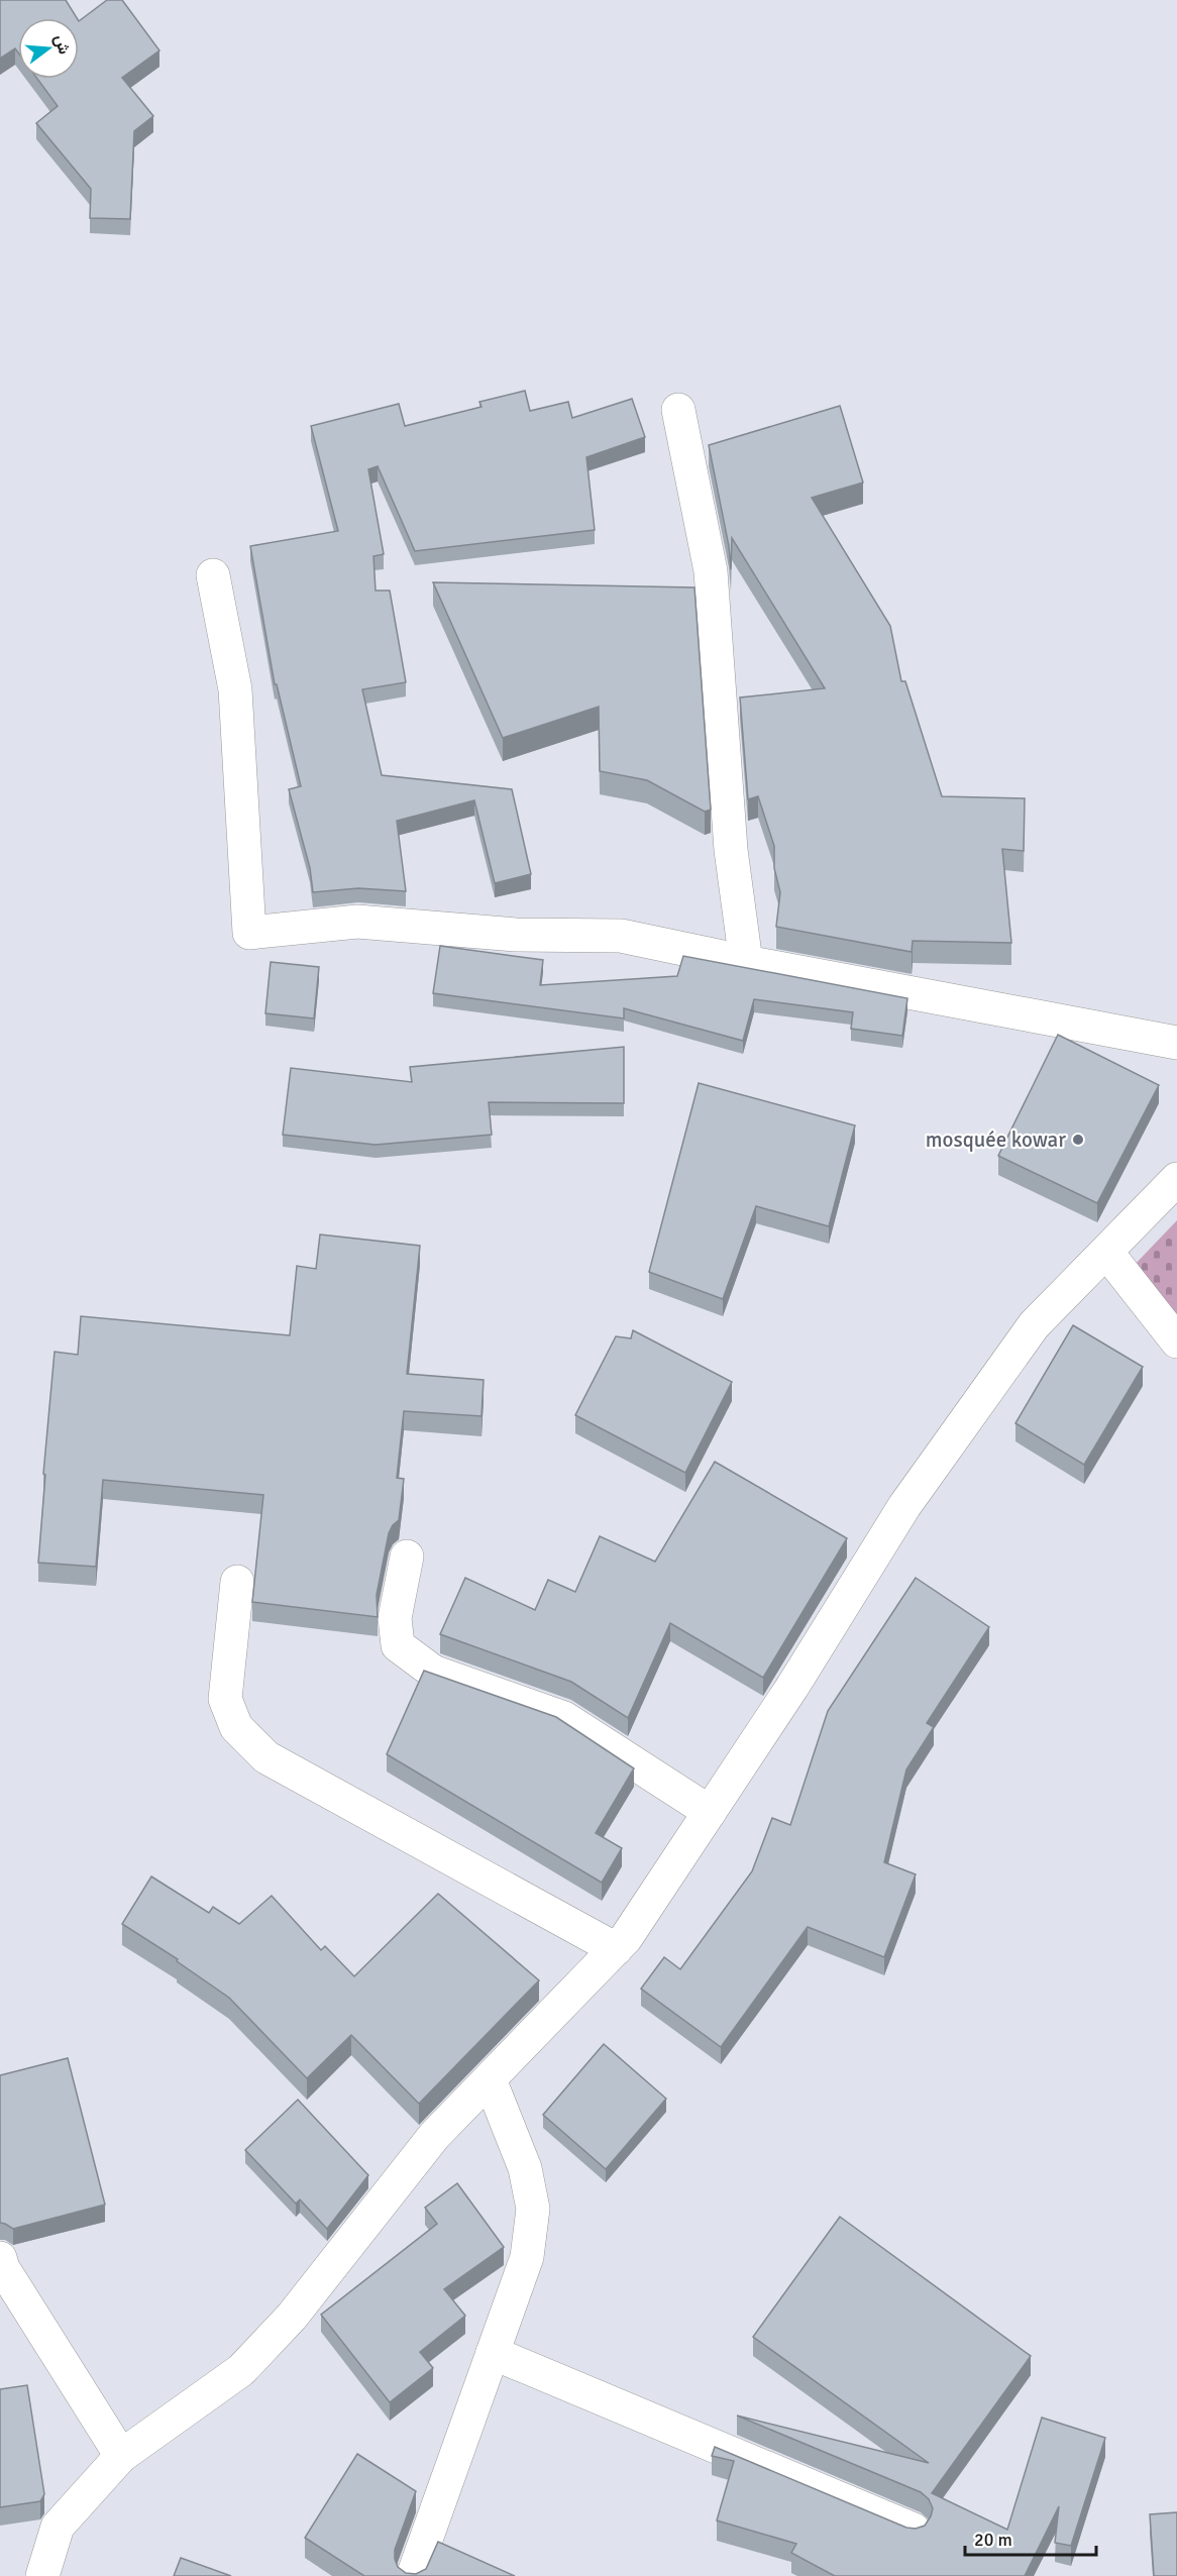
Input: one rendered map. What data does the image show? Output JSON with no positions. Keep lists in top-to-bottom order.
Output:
{
  "places": ["mosquée kowar"],
  "scale_bar": "20 m",
  "north": "right"
}
